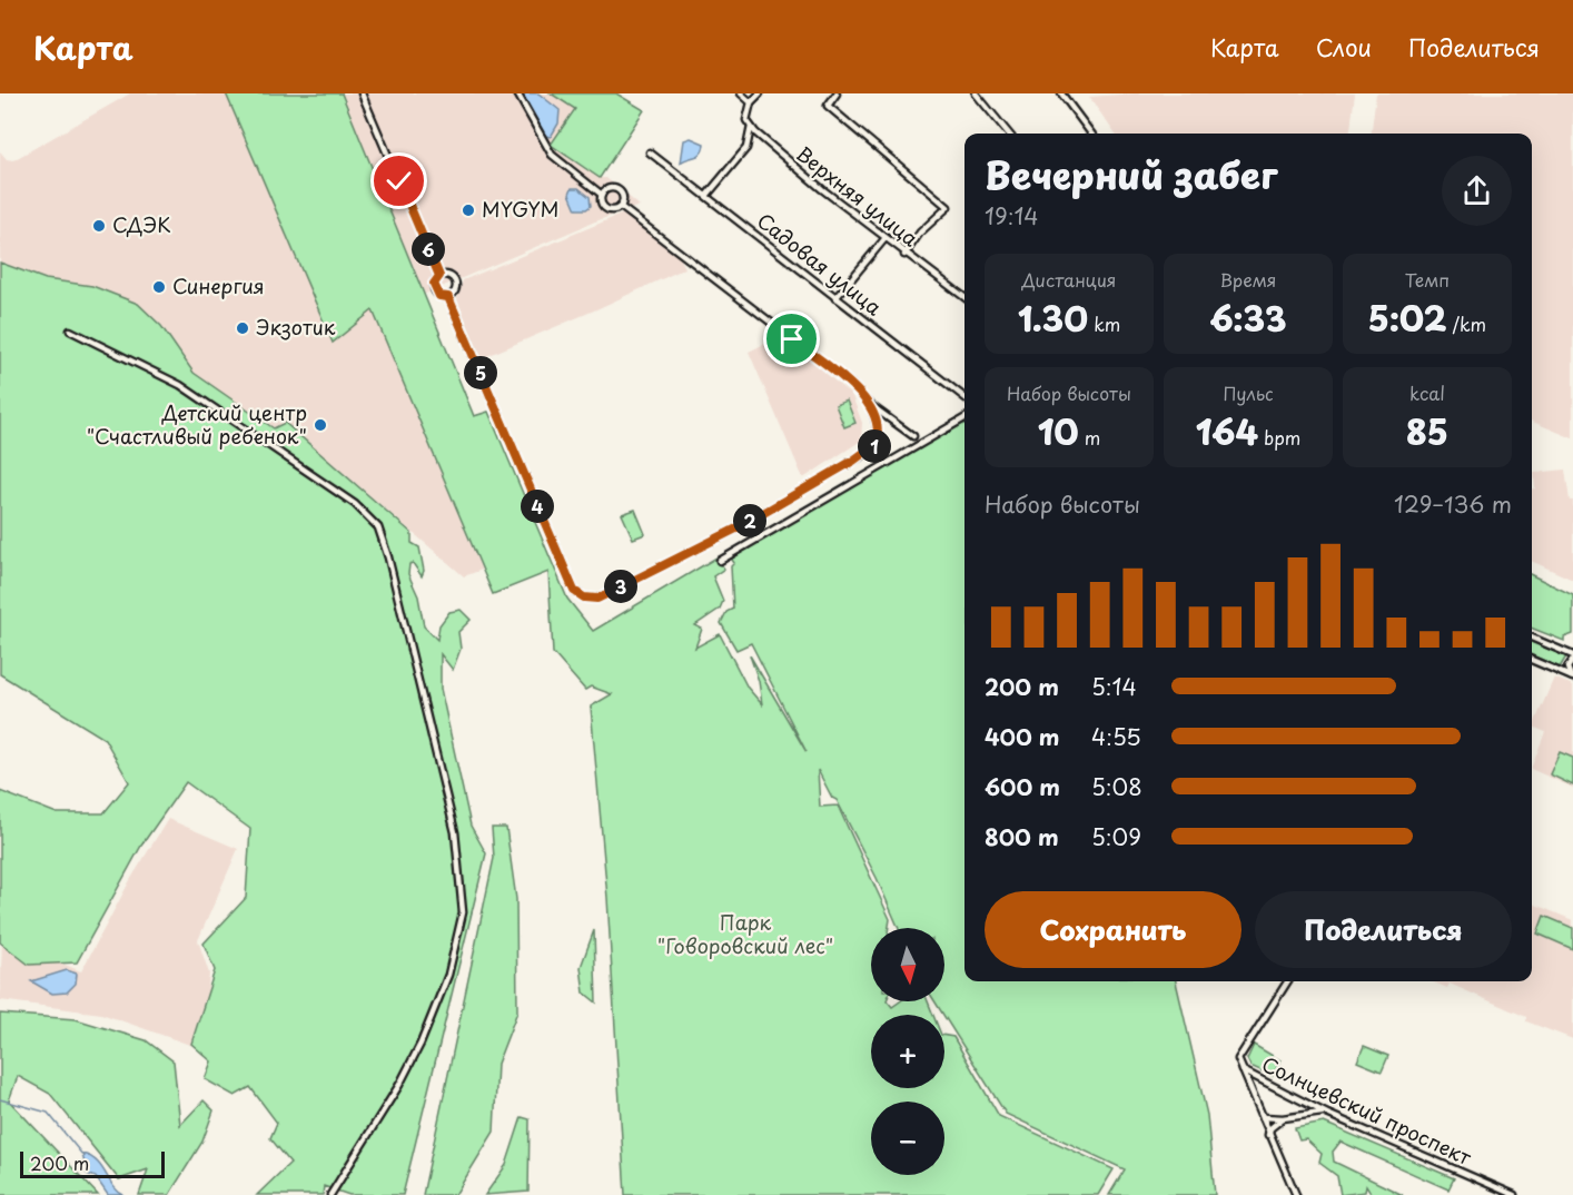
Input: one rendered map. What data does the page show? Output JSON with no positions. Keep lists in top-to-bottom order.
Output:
{
  "streets": {
    "street": ["Верхняя улица", "Садовая улица", "Солнцевский проспект"]
  },
  "parks": ["Парк \"Говоровский лес\""],
  "places": [
    "MYGYM",
    "СДЭК",
    "Синергия",
    "Экзотик",
    "Детский центр \"Счастливый ребенок\""
  ],
  "scale_bar": "200 m",
  "north": "bottom",
  "page": {
    "header": "Карта",
    "nav": ["Карта", "Слои", "Поделиться"],
    "heading": ["Вечерний забег", "19:14"],
    "pins": [
      "6",
      "5",
      "1",
      "4",
      "2",
      "3"
    ],
    "stats": [
      ["Дистанция", "1.30 km"],
      ["Время", "6:33"],
      ["Темп", "5:02 /km"],
      ["Набор высоты", "10 m"],
      ["Пульс", "164 bpm"],
      ["kcal", "85"]
    ],
    "chart": ["Набор высоты", "129–136 m"],
    "list": [
      {
        "name": "200 m",
        "note": "5:14"
      },
      {
        "name": "400 m",
        "note": "4:55"
      },
      {
        "name": "600 m",
        "note": "5:08"
      },
      {
        "name": "800 m",
        "note": "5:09"
      }
    ],
    "buttons": ["Сохранить", "Поделиться"],
    "map_buttons": ["+", "−"],
    "scale": "200 m"
  }
}
